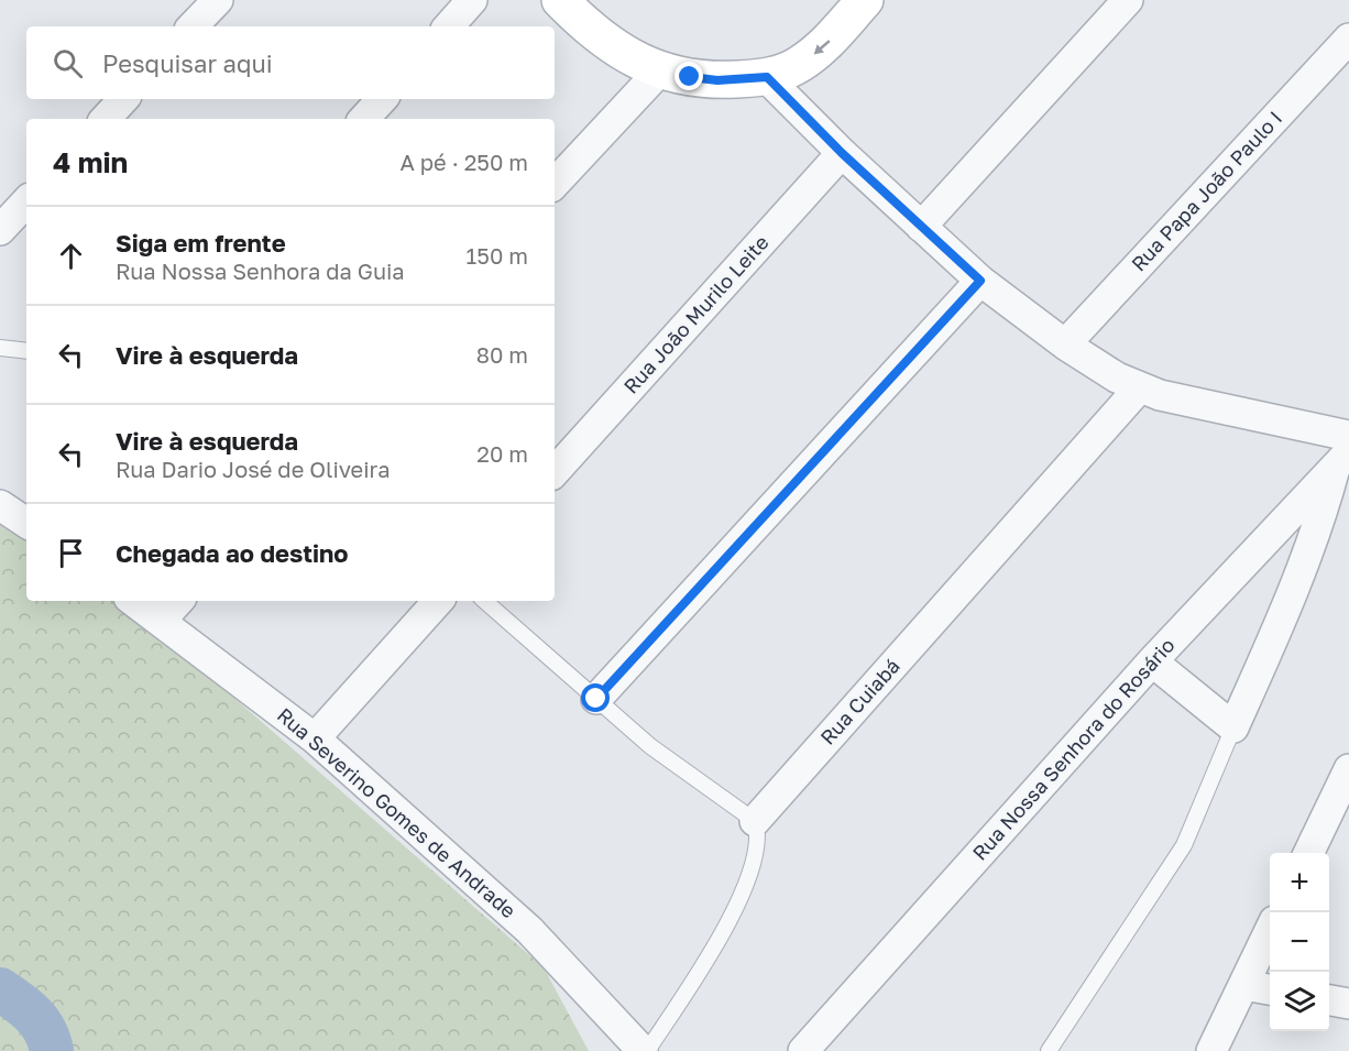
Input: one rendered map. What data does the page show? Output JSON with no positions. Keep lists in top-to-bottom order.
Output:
{
  "streets": {
    "street": [
      "Rua Papa João Paulo I",
      "Rua João Murilo Leite",
      "Rua Cuiabá",
      "Rua Nossa Senhora do Rosário",
      "Rua Severino Gomes de Andrade"
    ]
  },
  "page": {
    "search": "Pesquisar aqui",
    "heading": ["4 min", "A pé · 250 m"],
    "list": [
      ["Siga em frente", "Rua Nossa Senhora da Guia", "150 m"],
      ["Vire à esquerda", "80 m"],
      ["Vire à esquerda", "Rua Dario José de Oliveira", "20 m"],
      "Chegada ao destino"
    ],
    "map_buttons": ["+", "−"]
  }
}
